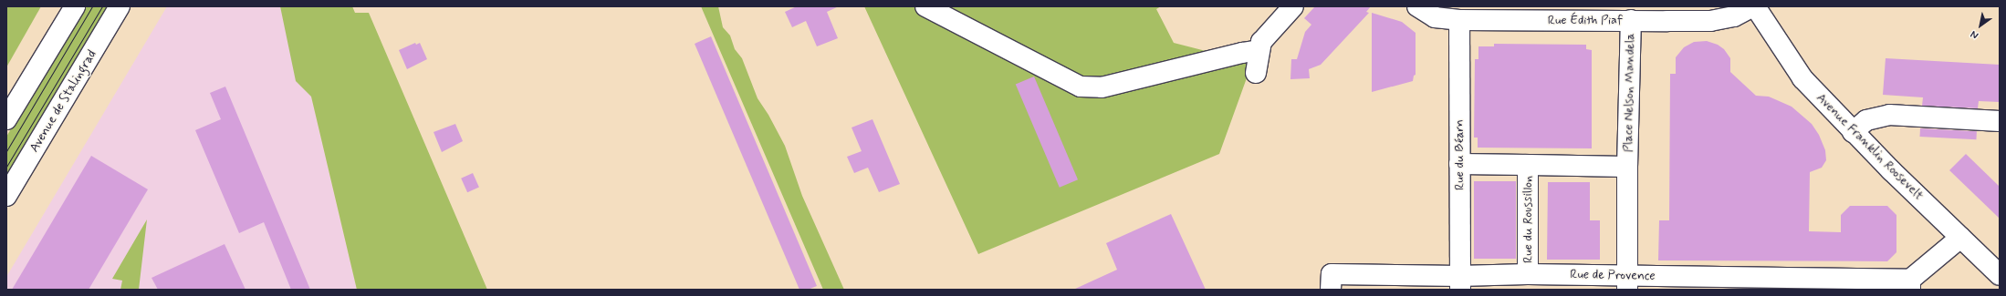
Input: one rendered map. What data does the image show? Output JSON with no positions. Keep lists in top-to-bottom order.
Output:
{
  "streets": {
    "street": [
      "Rue Édith Piaf",
      "Place Nelson Mandela",
      "Avenue de Stalingrad",
      "Avenue Franklin Roosevelt",
      "Rue du Béarn",
      "Rue du Roussillon",
      "Rue de Provence"
    ]
  },
  "crossings": [
    ["Rue Édith Piaf", "Place Nelson Mandela"],
    ["Rue Édith Piaf", "Avenue Franklin Roosevelt"],
    ["Rue Édith Piaf", "Rue du Béarn"],
    ["Place Nelson Mandela", "Rue du Roussillon"],
    ["Rue du Béarn", "Rue du Roussillon"],
    ["Rue du Béarn", "Rue de Provence"],
    ["Rue du Roussillon", "Rue de Provence"]
  ],
  "north": "bottom left"
}
